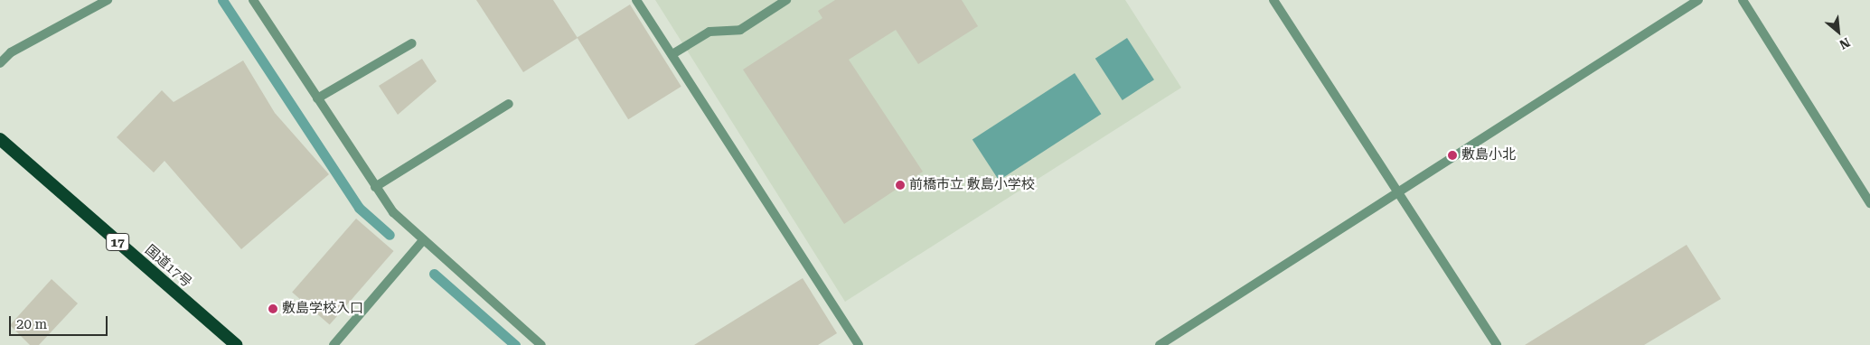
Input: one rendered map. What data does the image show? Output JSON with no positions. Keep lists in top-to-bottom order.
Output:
{
  "streets": {
    "highway": ["17", "国道17号"]
  },
  "places": ["敷島小北", "前橋市立 敷島小学校", "敷島学校入口"],
  "scale_bar": "20 m",
  "north": "bottom right"
}
